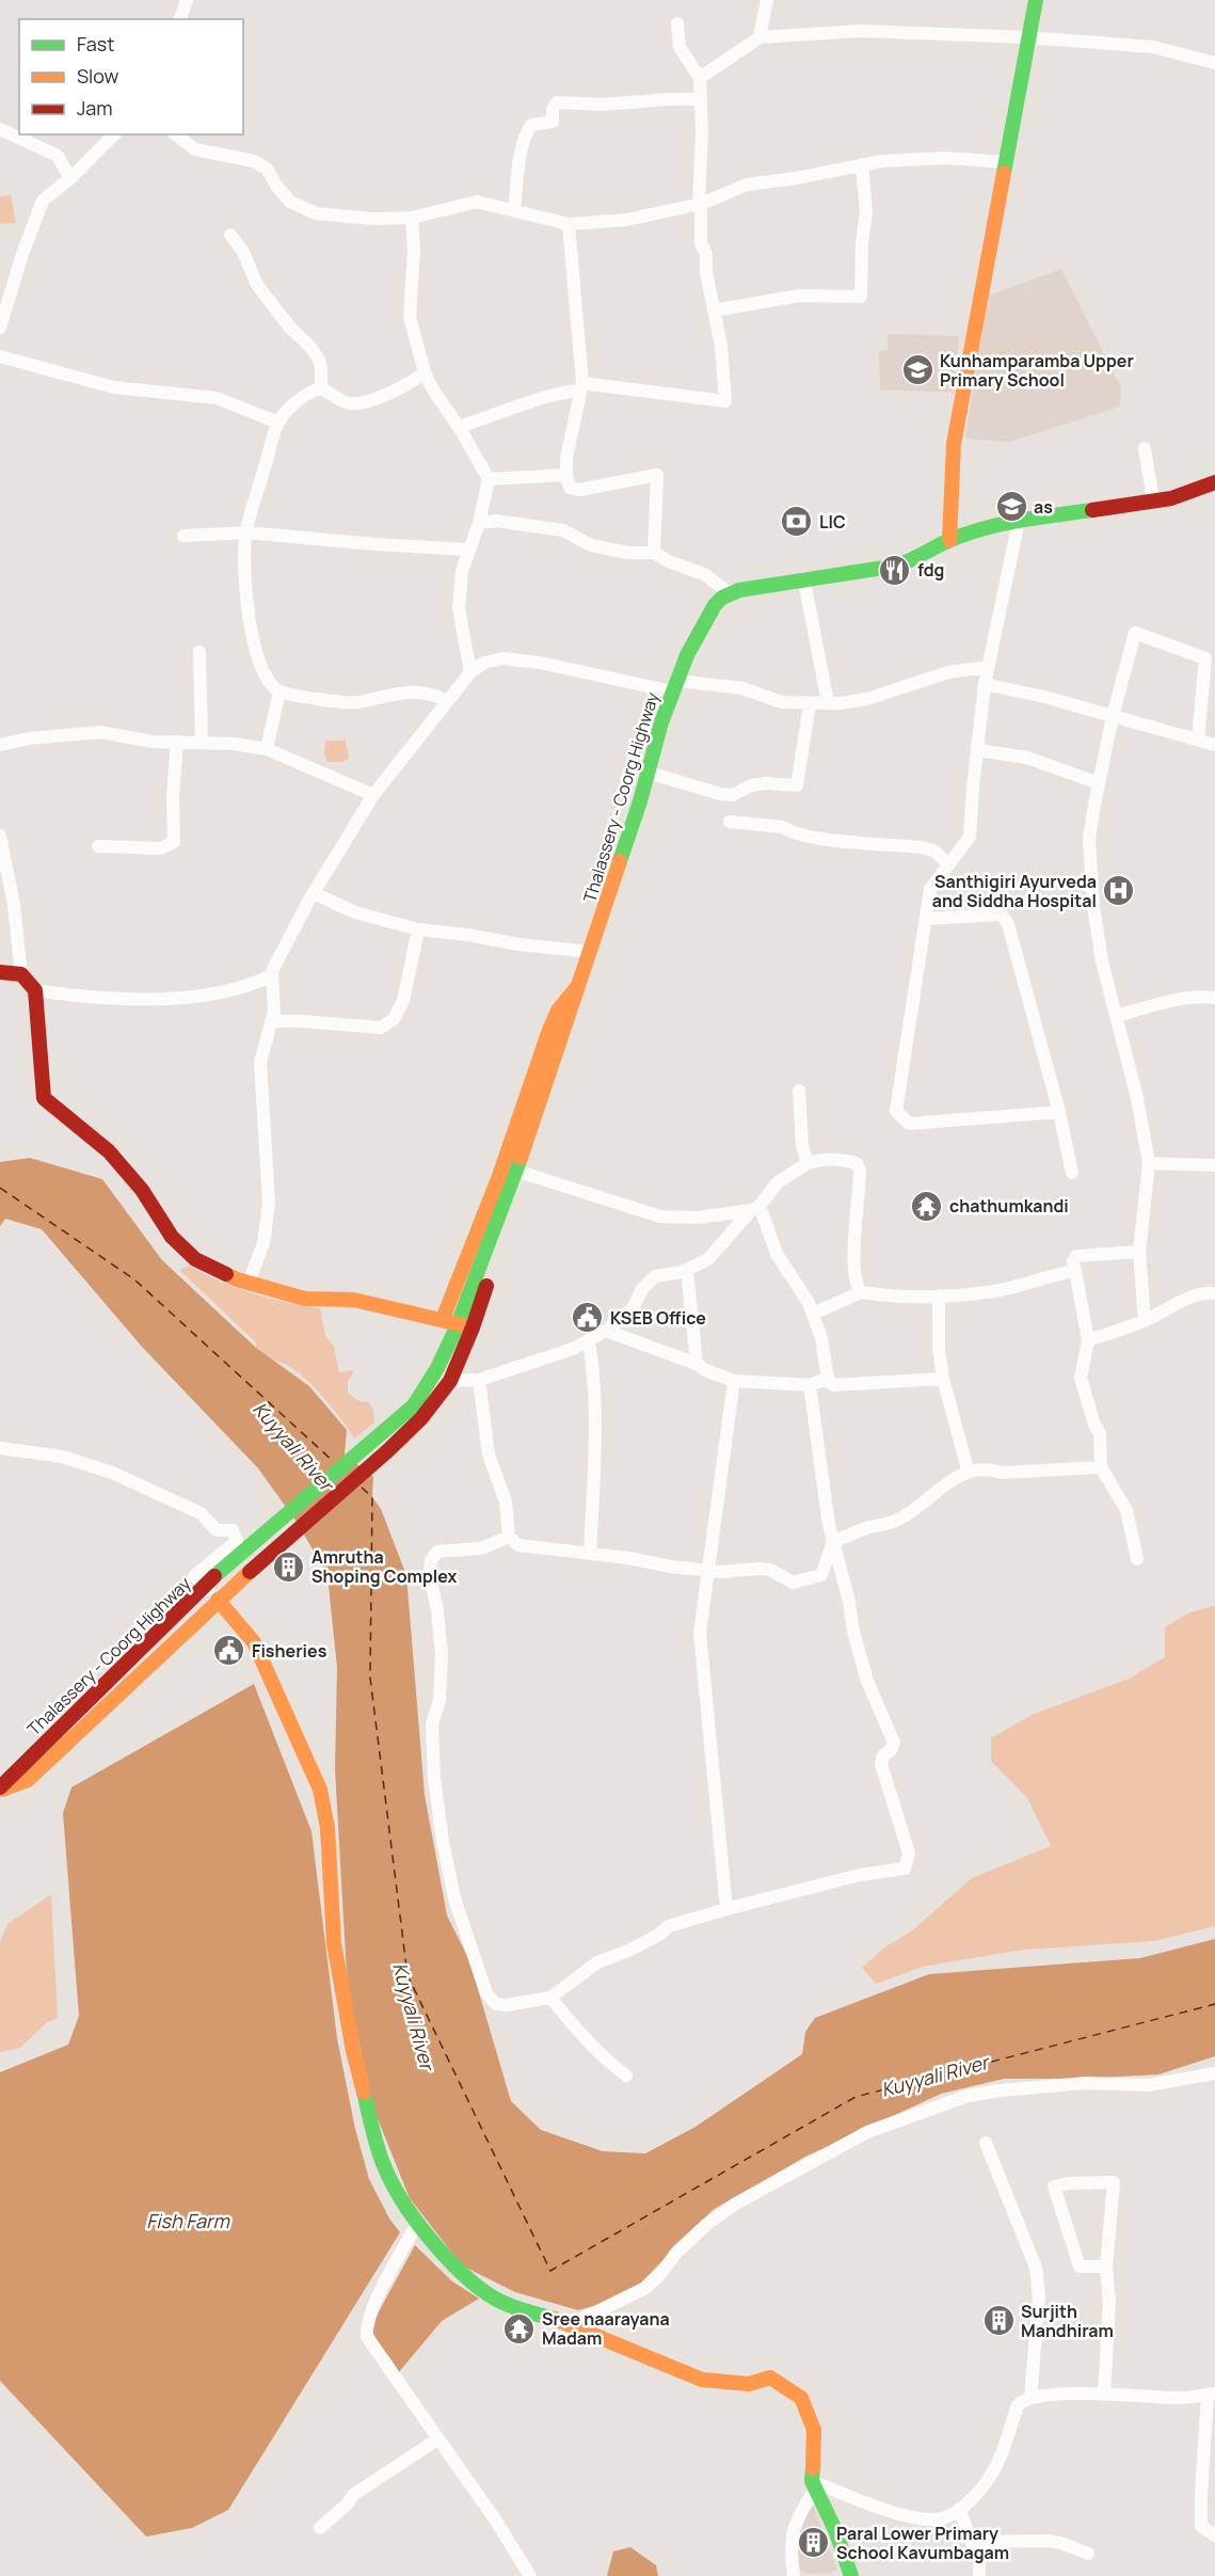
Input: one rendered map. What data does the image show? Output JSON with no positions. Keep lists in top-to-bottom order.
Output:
{
  "streets": {
    "main road": ["Thalassery - Coorg Highway"]
  },
  "water": ["Kuyyali River", "Fish Farm"],
  "places": {
    "school or university": ["Kunhamparamba Upper Primary School", "as"],
    "bank": ["LIC"],
    "restaurant": ["fdg"],
    "hospital": ["Santhigiri Ayurveda and Siddha Hospital"],
    "temple": ["chathumkandi", "Sree naarayana Madam"],
    "public building": ["KSEB Office", "Fisheries"],
    "building": ["Amrutha Shoping Complex", "Surjith Mandhiram", "Paral Lower Primary School Kavumbagam"]
  },
  "legend": ["Fast", "Slow", "Jam"]
}
